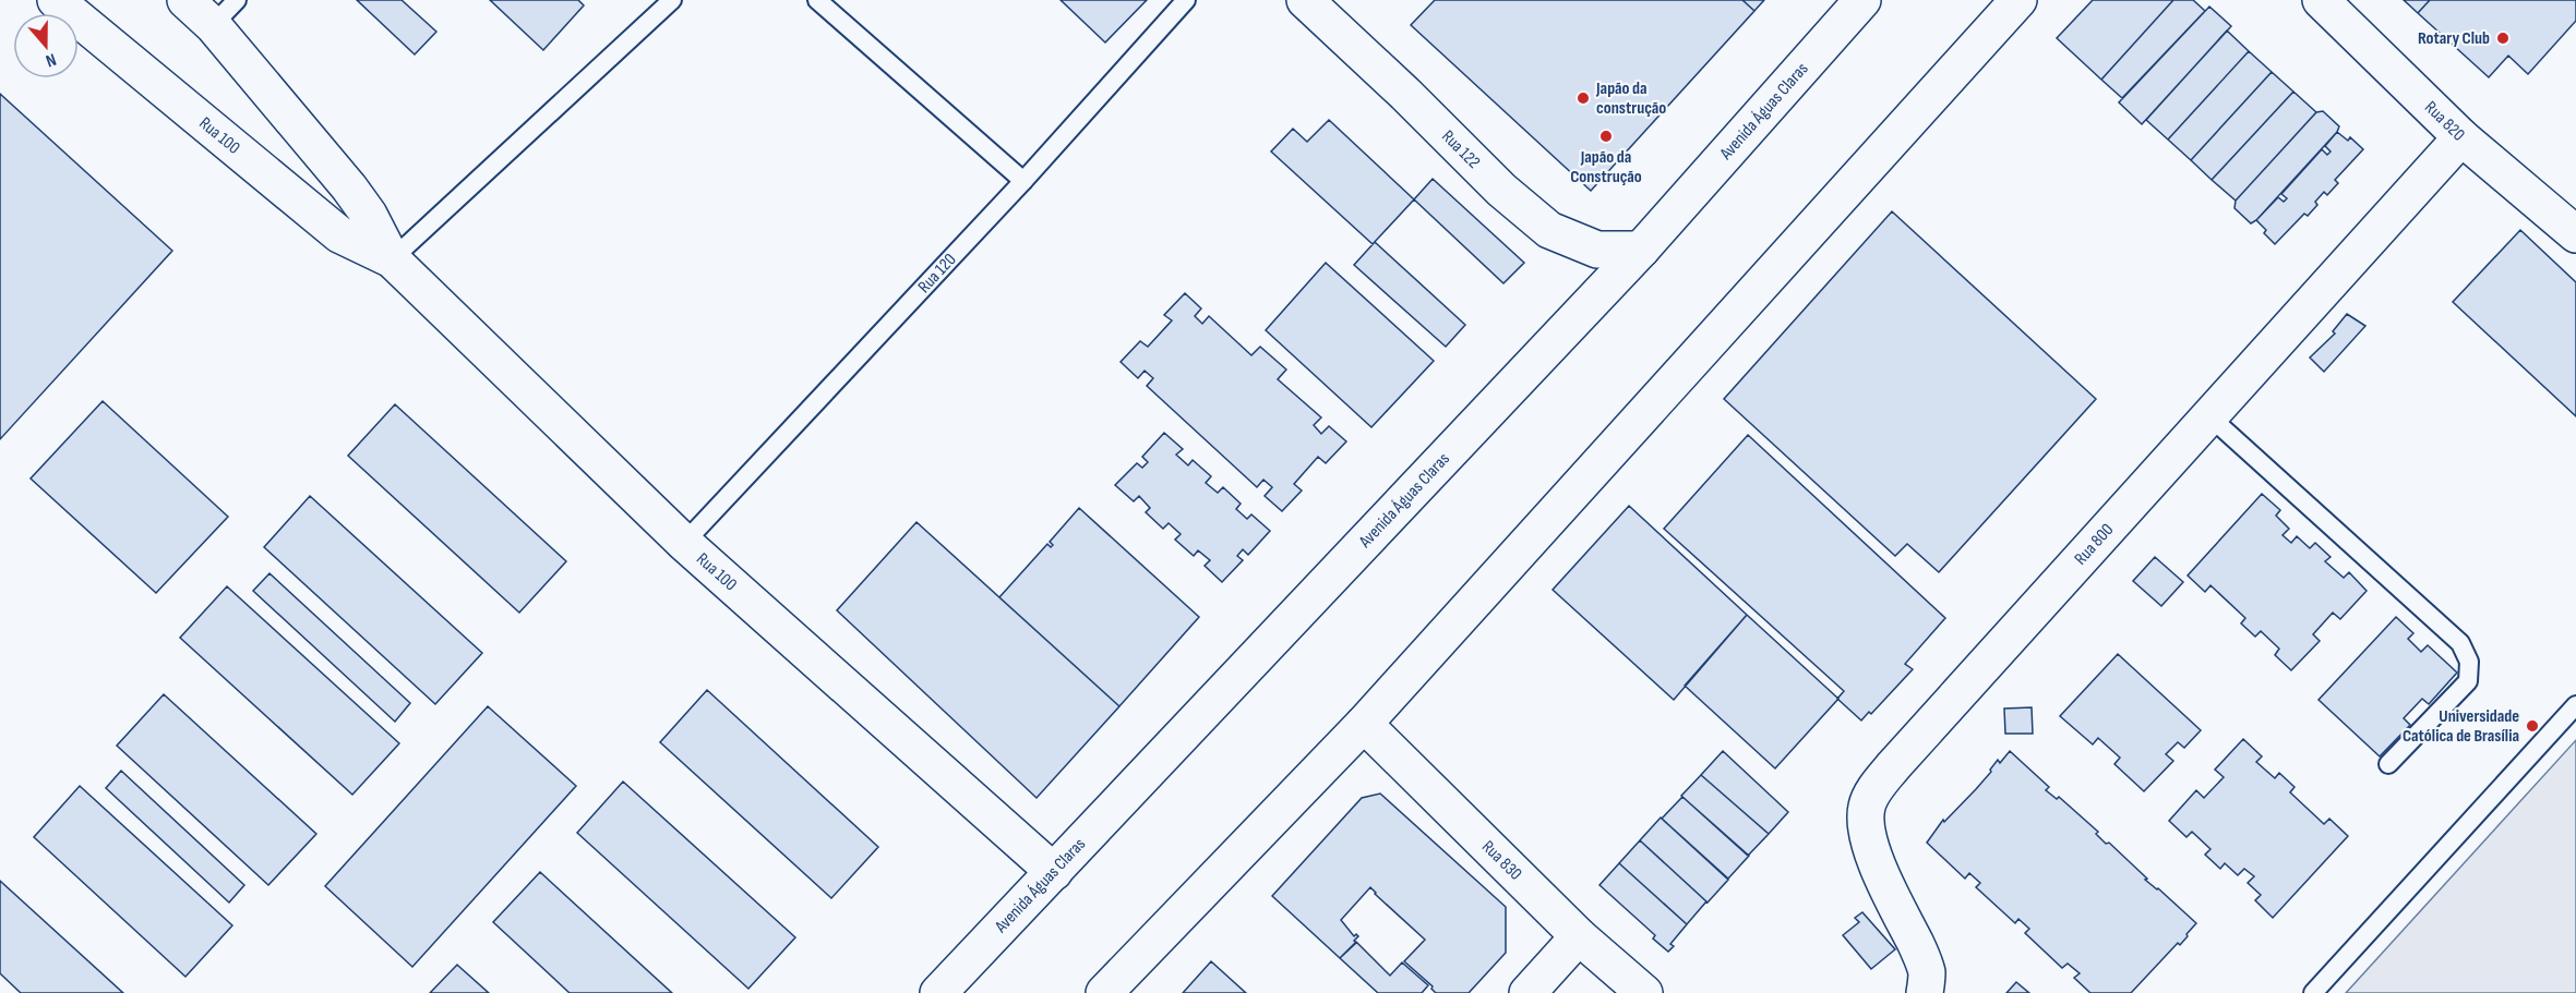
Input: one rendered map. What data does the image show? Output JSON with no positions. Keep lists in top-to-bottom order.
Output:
{
  "streets": {
    "street": [
      "Avenida Águas Claras",
      "Rua 820",
      "Rua 100",
      "Rua 122",
      "Rua 800",
      "Rua 830"
    ],
    "lane": ["Rua 120"]
  },
  "crossings": [
    ["Avenida Águas Claras", "Rua 100"],
    ["Avenida Águas Claras", "Rua 122"],
    ["Rua 820", "Rua 800"],
    ["Rua 100", "Rua 120"]
  ],
  "places": [
    "Rotary Club",
    "Japão da construção",
    "Japão da Construção",
    "Universidade Católica de Brasília"
  ],
  "north": "bottom"
}
